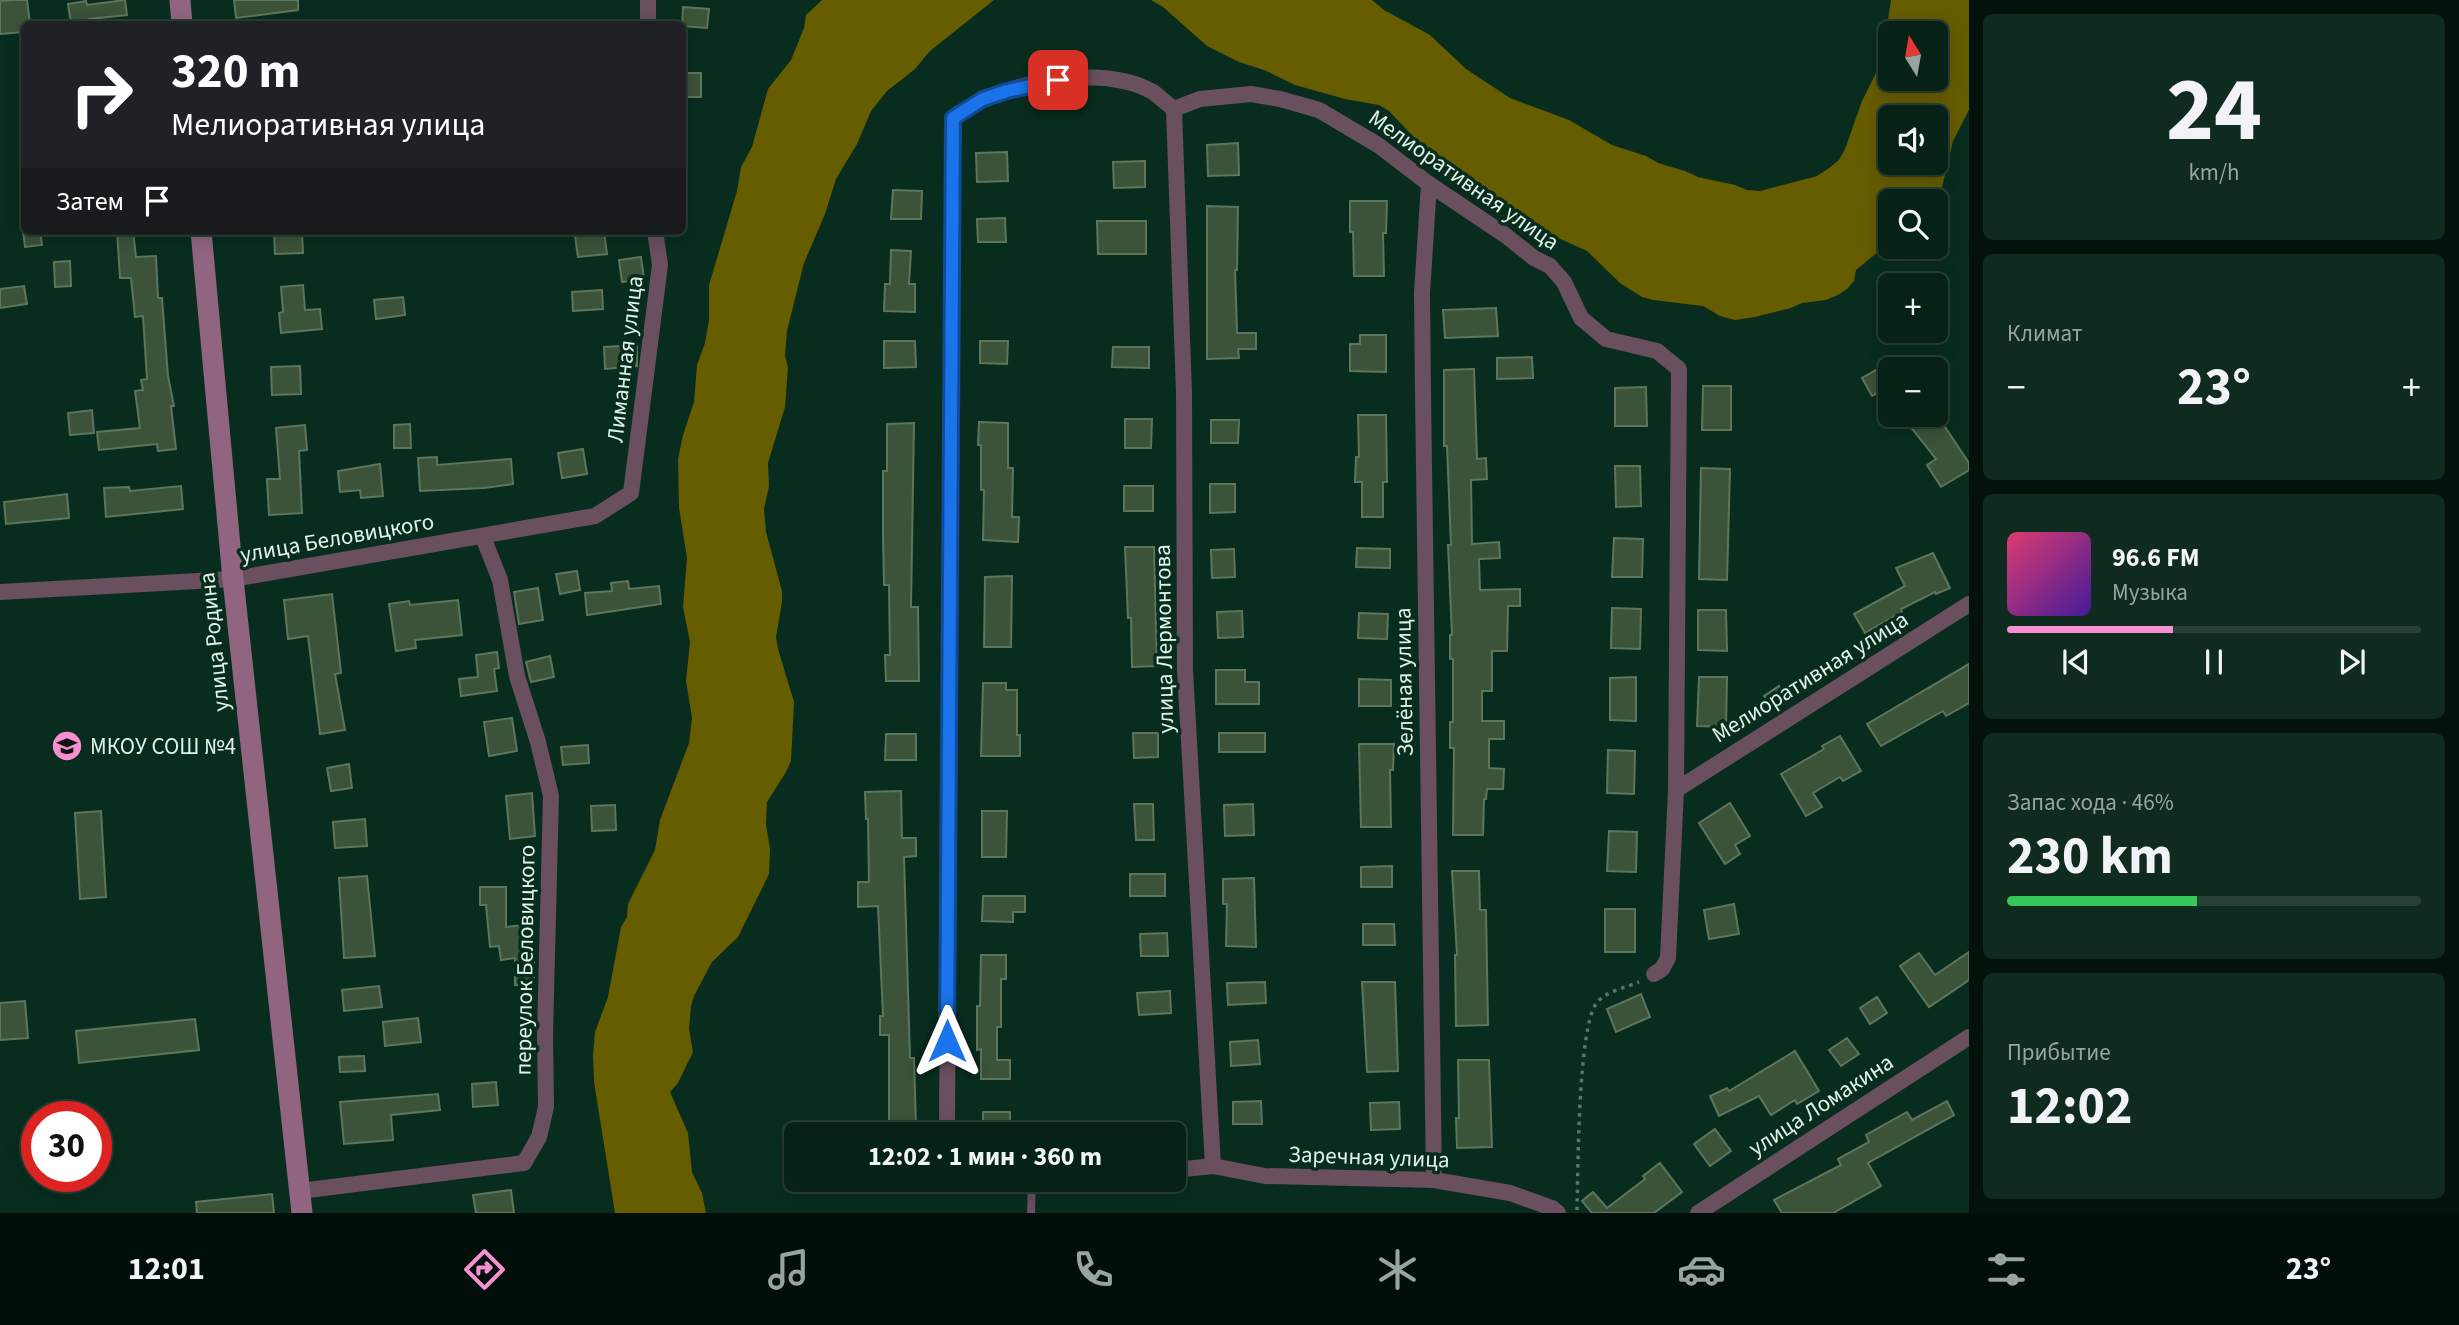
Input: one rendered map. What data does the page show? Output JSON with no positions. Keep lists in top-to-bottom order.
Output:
{
  "streets": {
    "street": [
      "Мелиоративная улица",
      "Лиманная улица",
      "улица Беловицкого",
      "улица Лермонтова",
      "улица Родина",
      "Зелёная улица",
      "переулок Беловицкого",
      "улица Ломакина",
      "Заречная улица"
    ]
  },
  "crossings": [
    ["Мелиоративная улица", "улица Лермонтова"],
    ["Мелиоративная улица", "Зелёная улица"],
    ["Лиманная улица", "улица Беловицкого"],
    ["улица Беловицкого", "улица Родина"],
    ["улица Беловицкого", "переулок Беловицкого"],
    ["улица Лермонтова", "Заречная улица"],
    ["улица Родина", "переулок Беловицкого"],
    ["Зелёная улица", "Заречная улица"]
  ],
  "places": {
    "school or university": ["МКОУ СОШ №4"]
  },
  "north": "top",
  "page": {
    "tile": [
      ["24", "km/h"],
      "Климат",
      ["Запас хода · 46%", "230 km"],
      ["Прибытие", "12:02"]
    ],
    "map_buttons": ["+", "−"],
    "turn": ["320 m", "Мелиоративная улица"],
    "then": "Затем",
    "heat": ["−", "23°", "+"],
    "song": ["96.6 FM", "Музыка"],
    "limit": "30",
    "trip": "12:02 · 1 мин · 360 m",
    "tabs": ["12:01", "23°"]
  }
}
